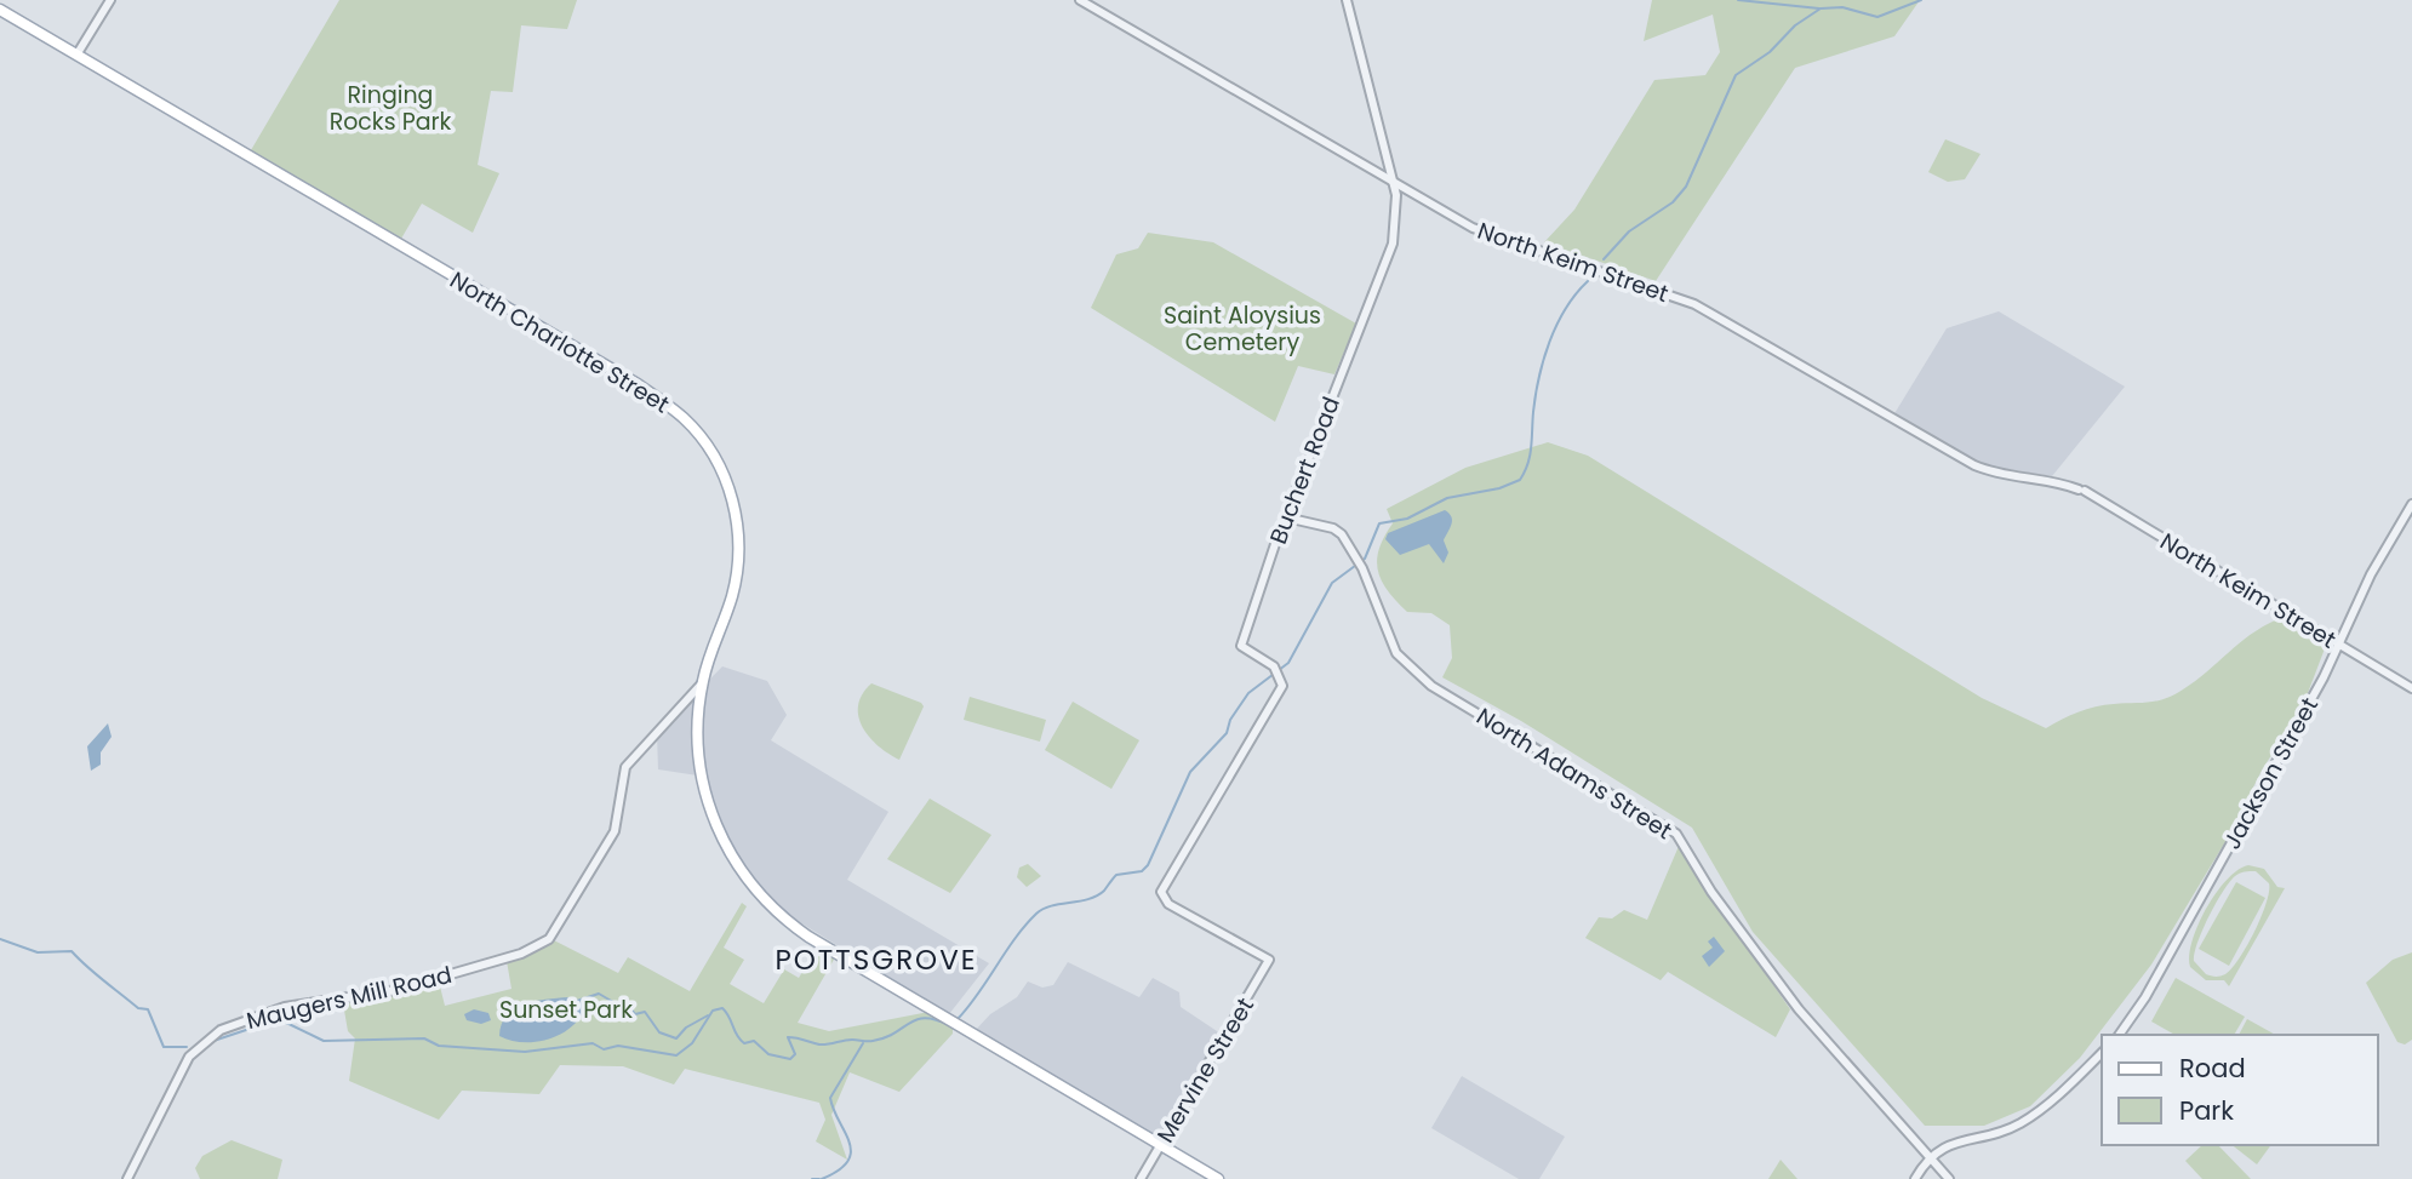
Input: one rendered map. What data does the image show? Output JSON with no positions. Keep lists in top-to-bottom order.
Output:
{
  "streets": {
    "main road": ["North Charlotte Street"],
    "street": [
      "North Keim Street",
      "Buchert Road",
      "North Adams Street",
      "Jackson Street",
      "Maugers Mill Road",
      "Mervine Street"
    ]
  },
  "crossings": [
    ["North Keim Street", "Buchert Road"],
    ["North Keim Street", "Jackson Street"],
    ["North Charlotte Street", "Maugers Mill Road"],
    ["North Charlotte Street", "Mervine Street"],
    ["Buchert Road", "North Adams Street"],
    ["Buchert Road", "Mervine Street"]
  ],
  "districts": ["POTTSGROVE"],
  "parks": ["Ringing Rocks Park", "Saint Aloysius Cemetery", "Sunset Park"],
  "legend": ["Road", "Park"]
}
